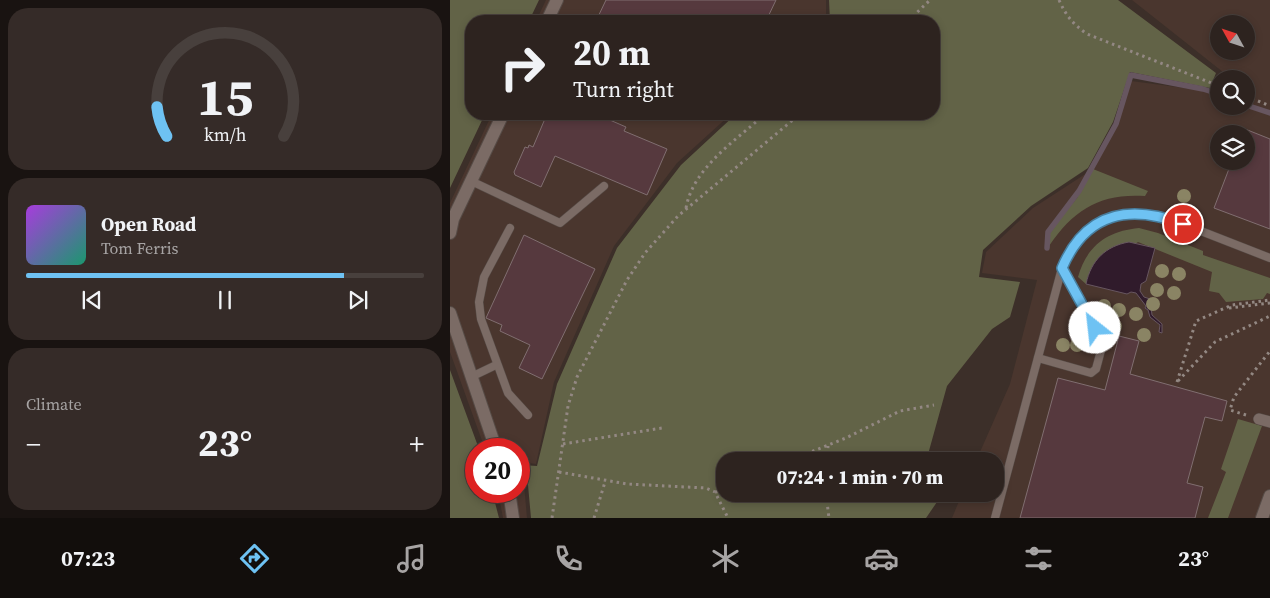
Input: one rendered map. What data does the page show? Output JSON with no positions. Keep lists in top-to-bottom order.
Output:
{
  "north": "top left",
  "page": {
    "turn": ["20 m", "Turn right"],
    "song": ["Open Road", "Tom Ferris"],
    "tile": "Climate",
    "heat": ["−", "23°", "+"],
    "limit": "20",
    "trip": "07:24 · 1 min · 70 m",
    "tabs": ["07:23", "23°"],
    "gauge": ["15", "km/h"]
  }
}
